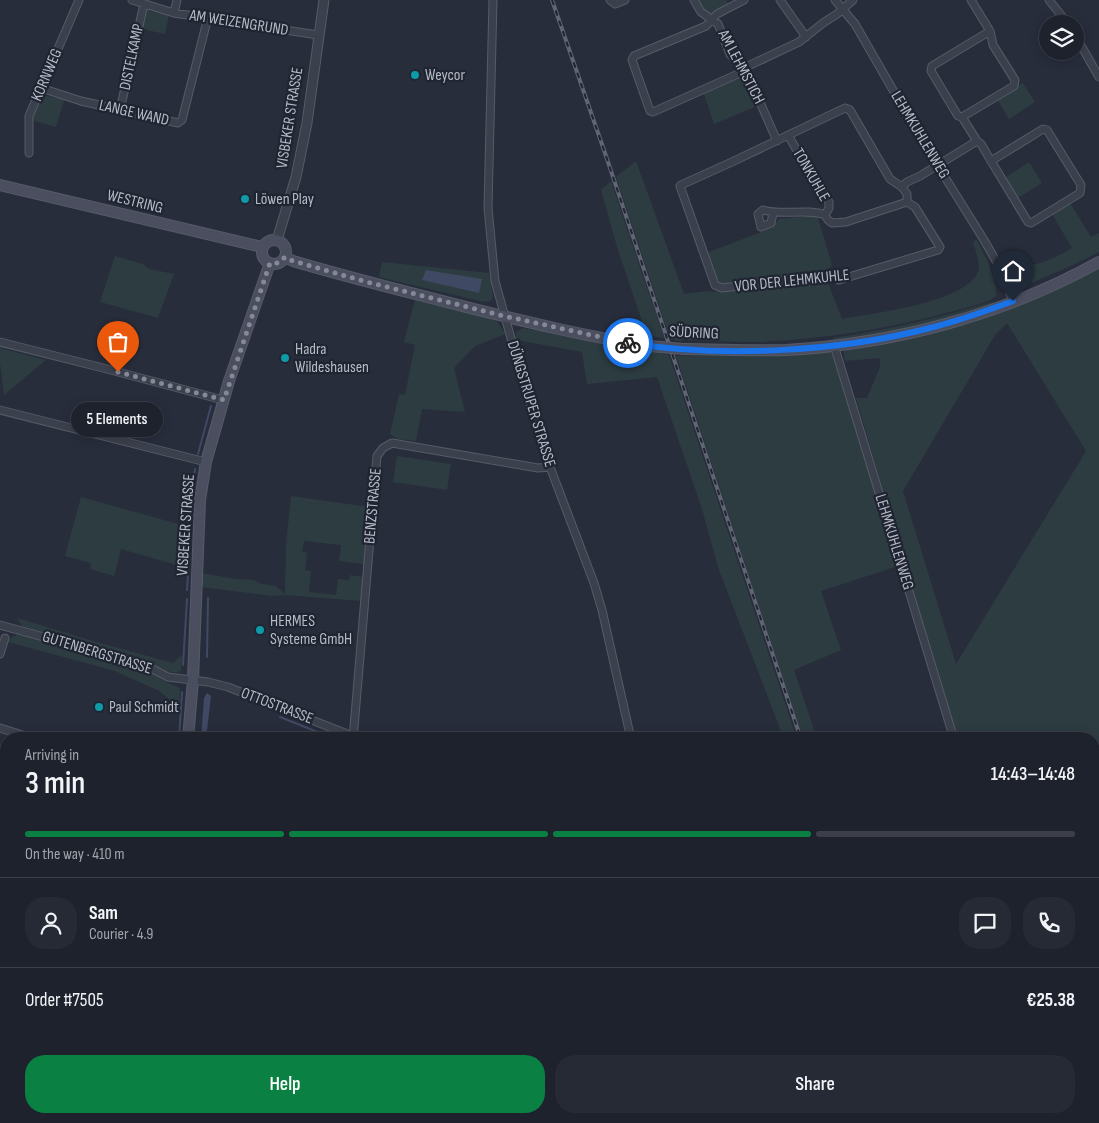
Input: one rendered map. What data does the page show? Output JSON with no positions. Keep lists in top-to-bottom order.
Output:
{
  "streets": {
    "main road": ["VISBEKER STRASSE", "WESTRING", "SÜDRING"],
    "street": [
      "AM WEIZENGRUND",
      "DISTELKAMP",
      "AM LEHMSTICH",
      "KORNWEG",
      "LANGE WAND",
      "LEHMKUHLENWEG",
      "TONKUHLE",
      "VOR DER LEHMKUHLE",
      "DÜNGSTRUPER STRASSE",
      "BENZSTRASSE",
      "GUTENBERGSTRASSE",
      "OTTOSTRASSE"
    ]
  },
  "crossings": [
    ["AM WEIZENGRUND", "DISTELKAMP"],
    ["AM WEIZENGRUND", "LANGE WAND"],
    ["AM WEIZENGRUND", "VISBEKER STRASSE"],
    ["DISTELKAMP", "LANGE WAND"],
    ["AM LEHMSTICH", "VOR DER LEHMKUHLE"],
    ["KORNWEG", "LANGE WAND"],
    ["VISBEKER STRASSE", "WESTRING"],
    ["VISBEKER STRASSE", "SÜDRING"],
    ["VISBEKER STRASSE", "GUTENBERGSTRASSE"],
    ["VISBEKER STRASSE", "OTTOSTRASSE"],
    ["LEHMKUHLENWEG", "SÜDRING"],
    ["TONKUHLE", "VOR DER LEHMKUHLE"],
    ["WESTRING", "SÜDRING"],
    ["SÜDRING", "DÜNGSTRUPER STRASSE"],
    ["DÜNGSTRUPER STRASSE", "BENZSTRASSE"],
    ["GUTENBERGSTRASSE", "OTTOSTRASSE"]
  ],
  "places": [
    "Weycor",
    "Löwen Play",
    "Hadra Wildeshausen",
    "5 Elements",
    "HERMES Systeme GmbH",
    "Paul Schmidt"
  ],
  "page": {
    "bubble": "5 Elements",
    "heading": ["3 min", "Arriving in", "14:43–14:48"],
    "panel": [
      "Sam",
      "Courier · 4.9",
      "Order #7505",
      "€25.38"
    ],
    "bar": "On the way · 410 m",
    "buttons": ["Help", "Share"]
  }
}
